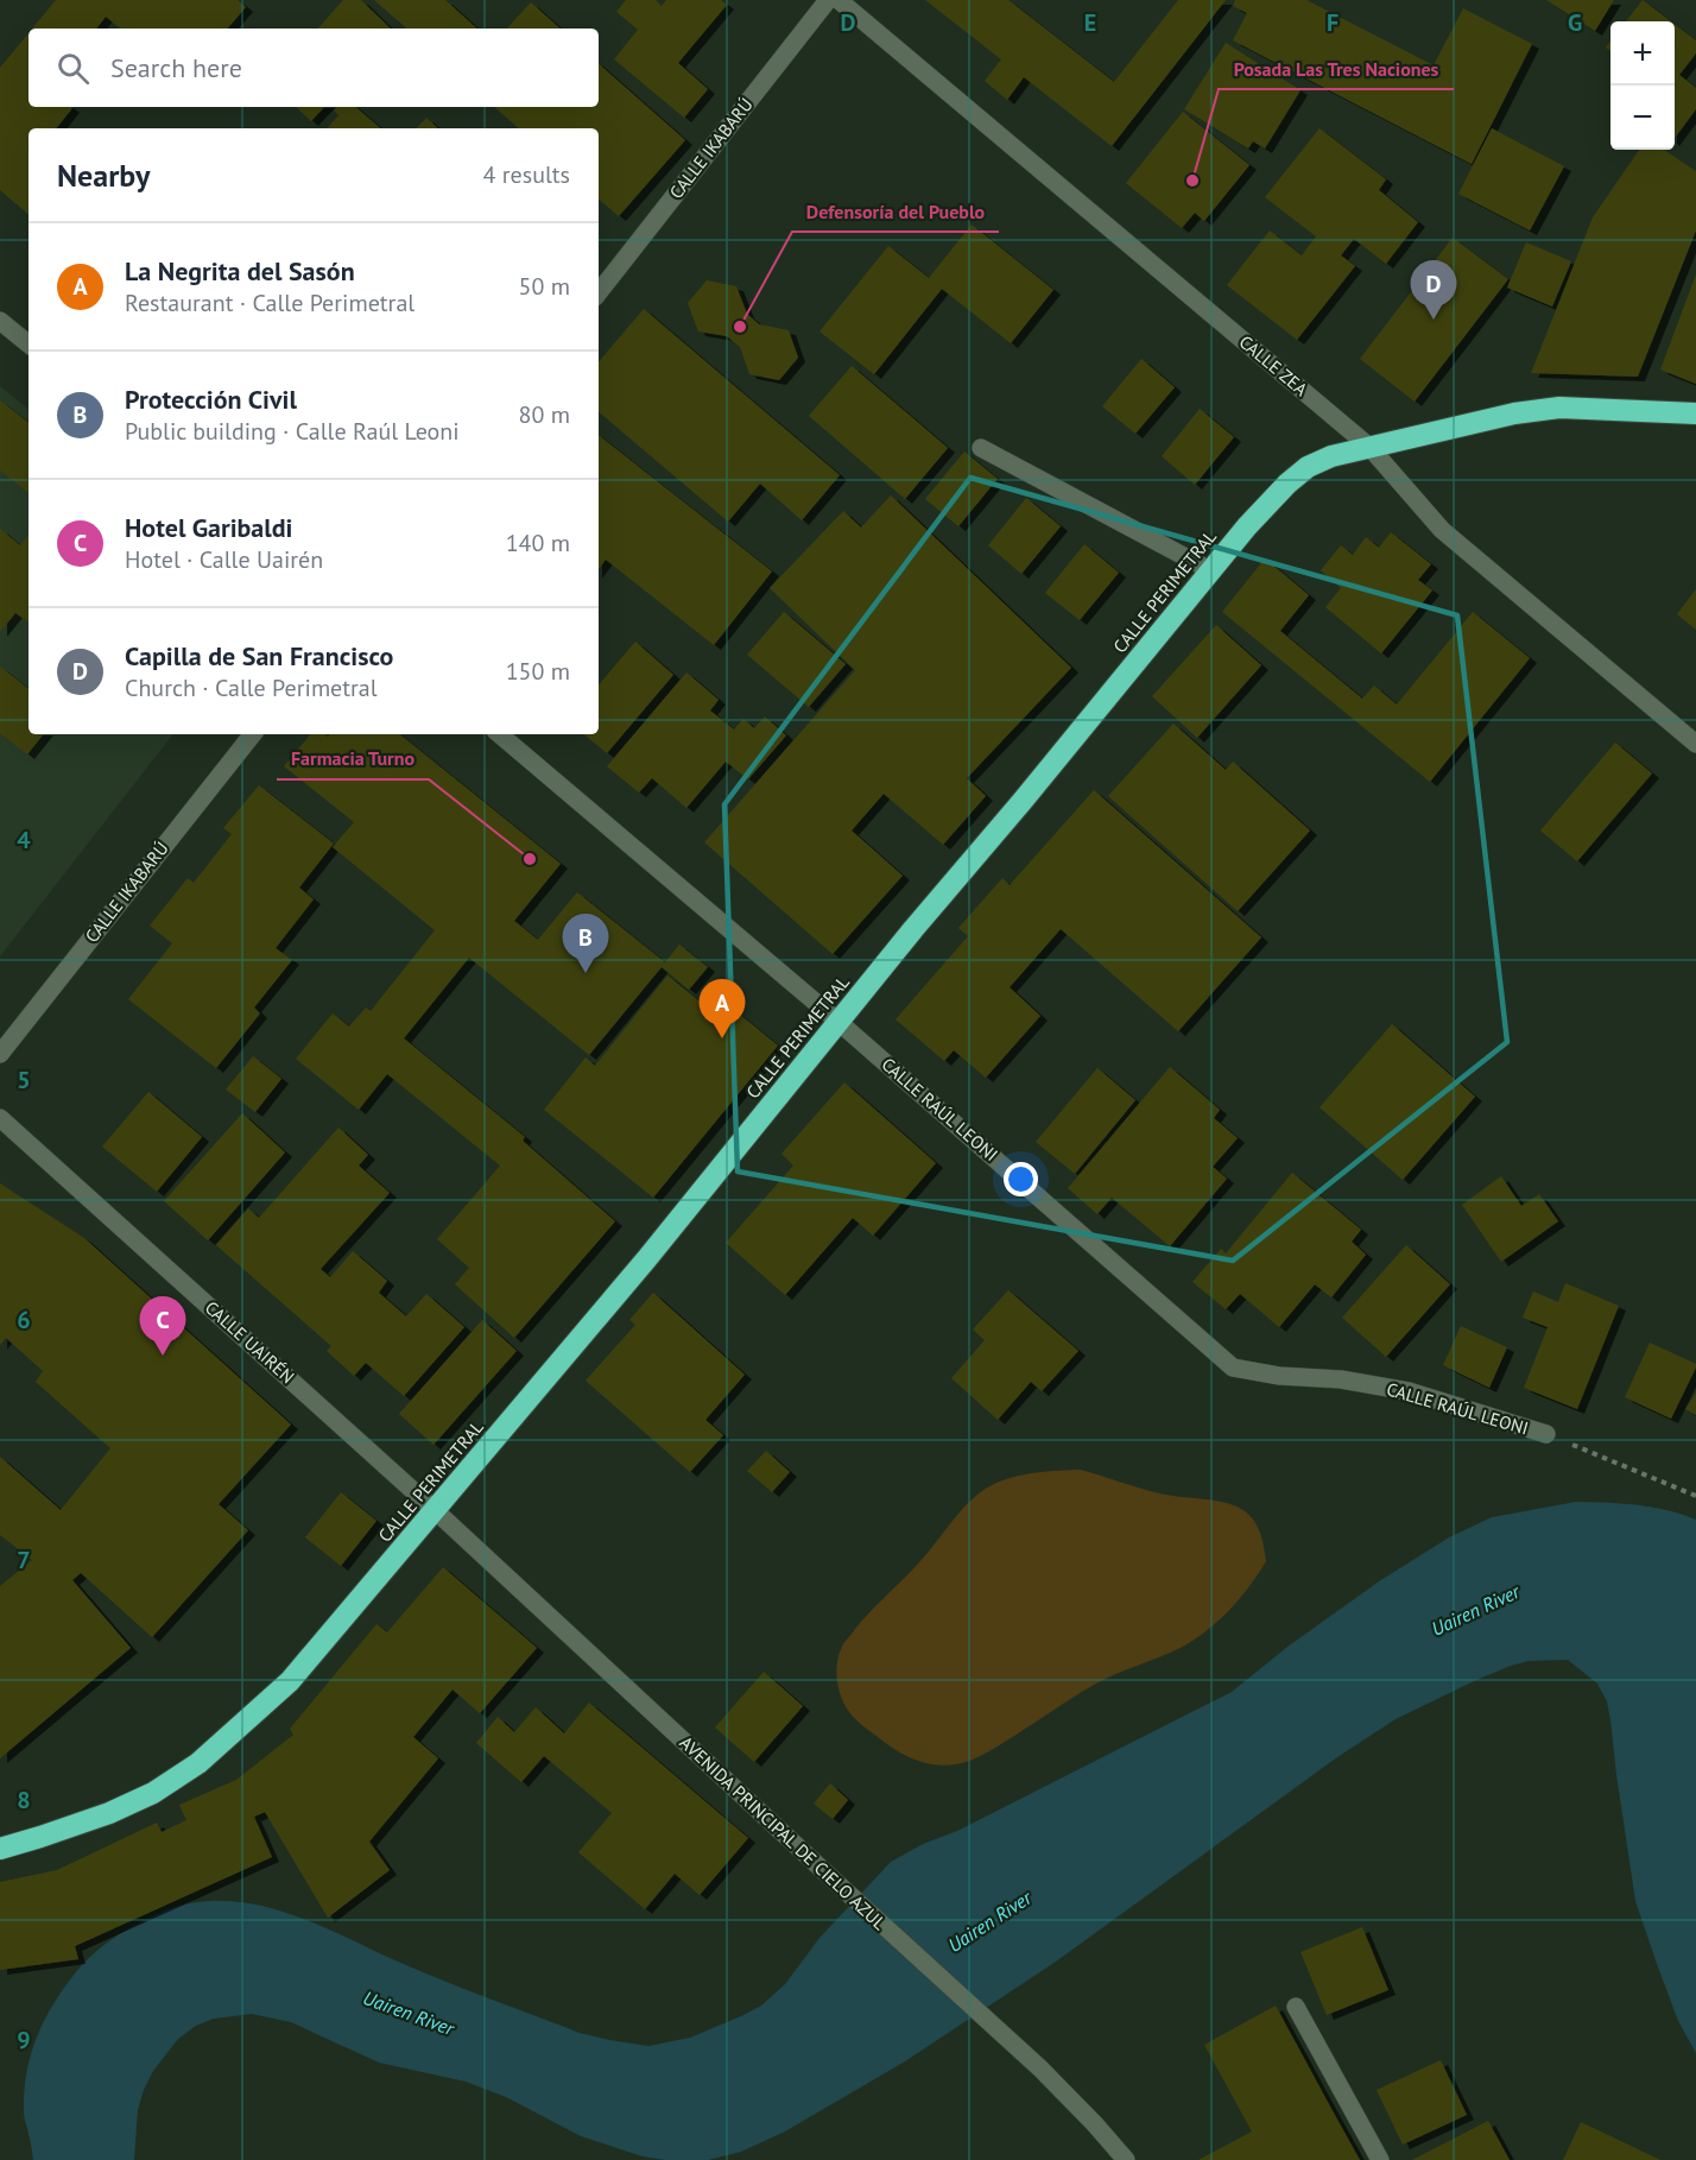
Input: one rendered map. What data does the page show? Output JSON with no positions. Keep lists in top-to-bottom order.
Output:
{
  "streets": {
    "highway": ["CALLE PERIMETRAL"],
    "street": [
      "CALLE IKABARÚ",
      "CALLE ZEA",
      "CALLE RAÚL LEONI",
      "CALLE UAIRÉN",
      "AVENIDA PRINCIPAL DE CIELO AZUL"
    ]
  },
  "crossings": [
    ["CALLE ZEA", "CALLE PERIMETRAL"],
    ["CALLE PERIMETRAL", "CALLE RAÚL LEONI"],
    ["CALLE PERIMETRAL", "CALLE UAIRÉN"],
    ["CALLE PERIMETRAL", "AVENIDA PRINCIPAL DE CIELO AZUL"],
    ["CALLE UAIRÉN", "AVENIDA PRINCIPAL DE CIELO AZUL"]
  ],
  "water": ["Uairen River"],
  "places": ["Posada Las Tres Naciones", "Defensoría del Pueblo", "Farmacia Turno"],
  "page": {
    "map_buttons": ["+", "−"],
    "search": "Search here",
    "heading": ["Nearby", "4 results"],
    "list": [
      {
        "mark": "A",
        "name": "La Negrita del Sasón",
        "note": "Restaurant · Calle Perimetral",
        "value": "50 m"
      },
      {
        "mark": "B",
        "name": "Protección Civil",
        "note": "Public building · Calle Raúl Leoni",
        "value": "80 m"
      },
      {
        "mark": "C",
        "name": "Hotel Garibaldi",
        "note": "Hotel · Calle Uairén",
        "value": "140 m"
      },
      {
        "mark": "D",
        "name": "Capilla de San Francisco",
        "note": "Church · Calle Perimetral",
        "value": "150 m"
      }
    ],
    "pins": [
      "D",
      "B",
      "A",
      "C"
    ]
  },
  "grid": {
    "columns": [
      "D",
      "E",
      "F",
      "G"
    ],
    "rows": [
      "4",
      "5",
      "6",
      "7",
      "8",
      "9"
    ]
  }
}
